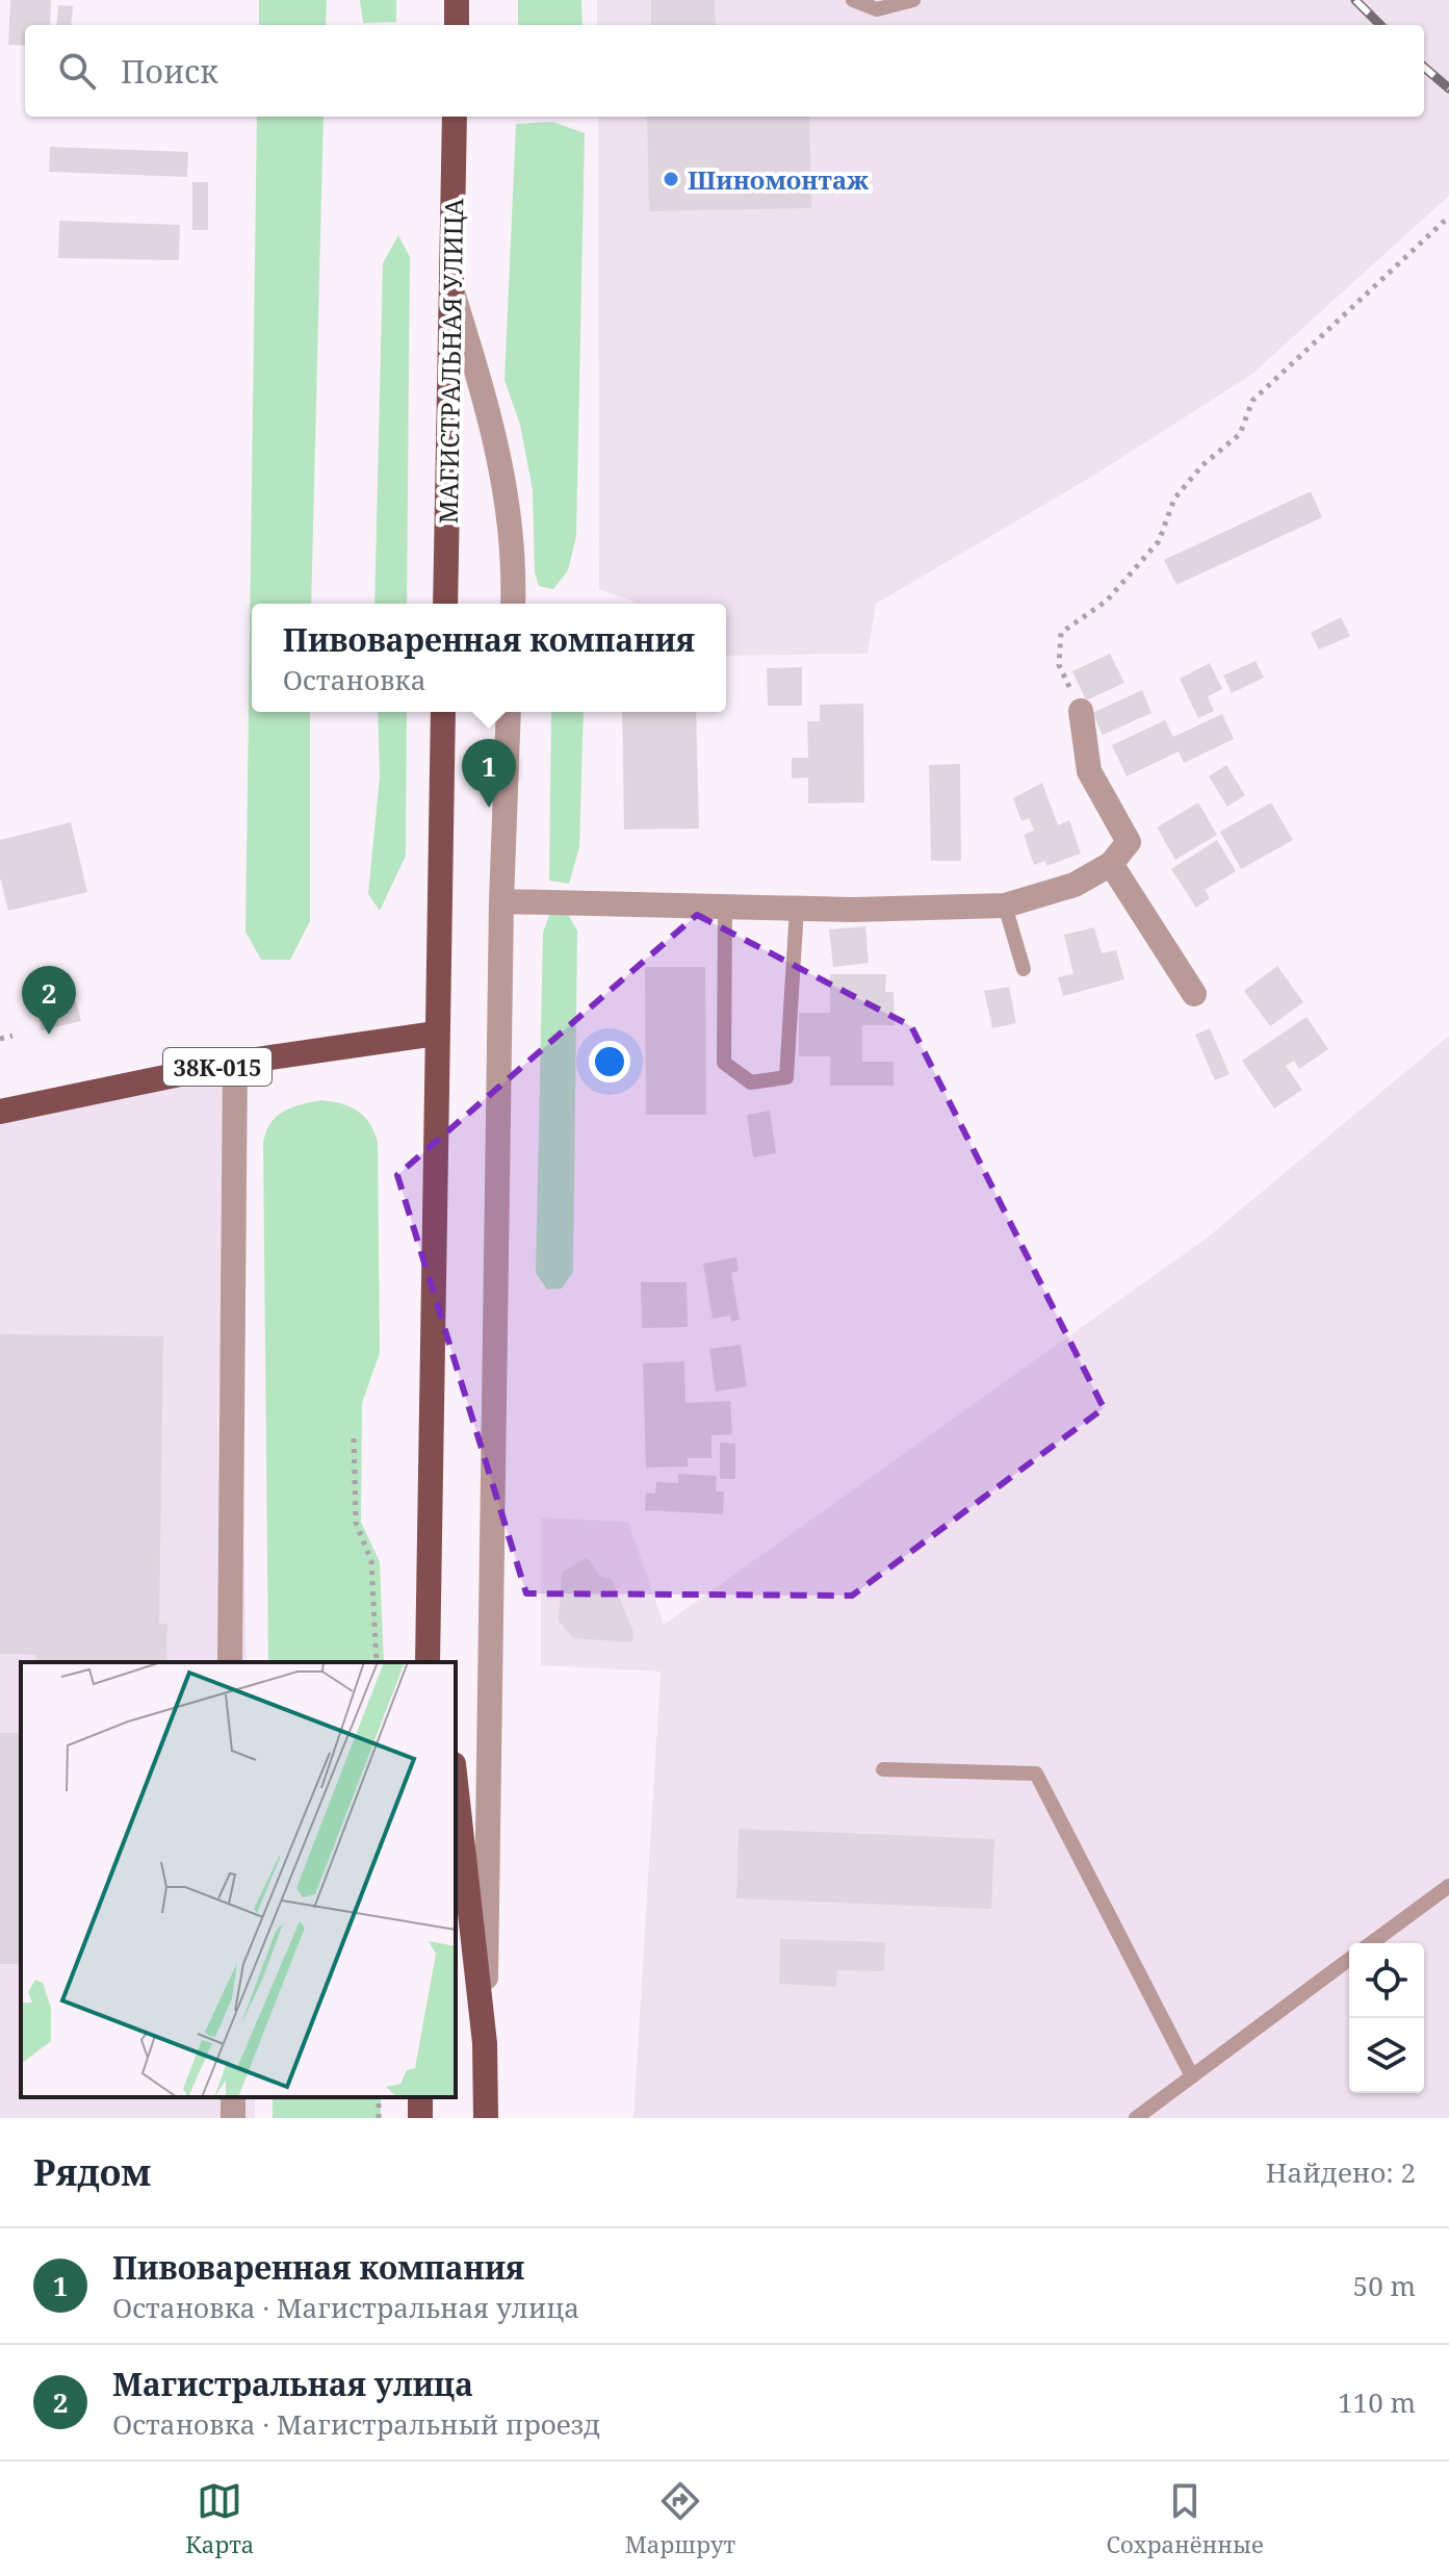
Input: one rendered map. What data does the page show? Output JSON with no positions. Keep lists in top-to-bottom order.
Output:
{
  "streets": {
    "main road": ["МАГИСТРАЛЬНАЯ УЛИЦА", "38К-015"]
  },
  "places": ["Шиномонтаж"],
  "page": {
    "search": "Поиск",
    "popup": ["Пивоваренная компания", "Остановка"],
    "pins": ["1", "2"],
    "heading": ["Рядом", "Найдено: 2"],
    "list": [
      {
        "mark": "1",
        "name": "Пивоваренная компания",
        "note": "Остановка · Магистральная улица",
        "value": "50 m"
      },
      {
        "mark": "2",
        "name": "Магистральная улица",
        "note": "Остановка · Магистральный проезд",
        "value": "110 m"
      }
    ],
    "nav": ["Карта", "Маршрут", "Сохранённые"]
  }
}
